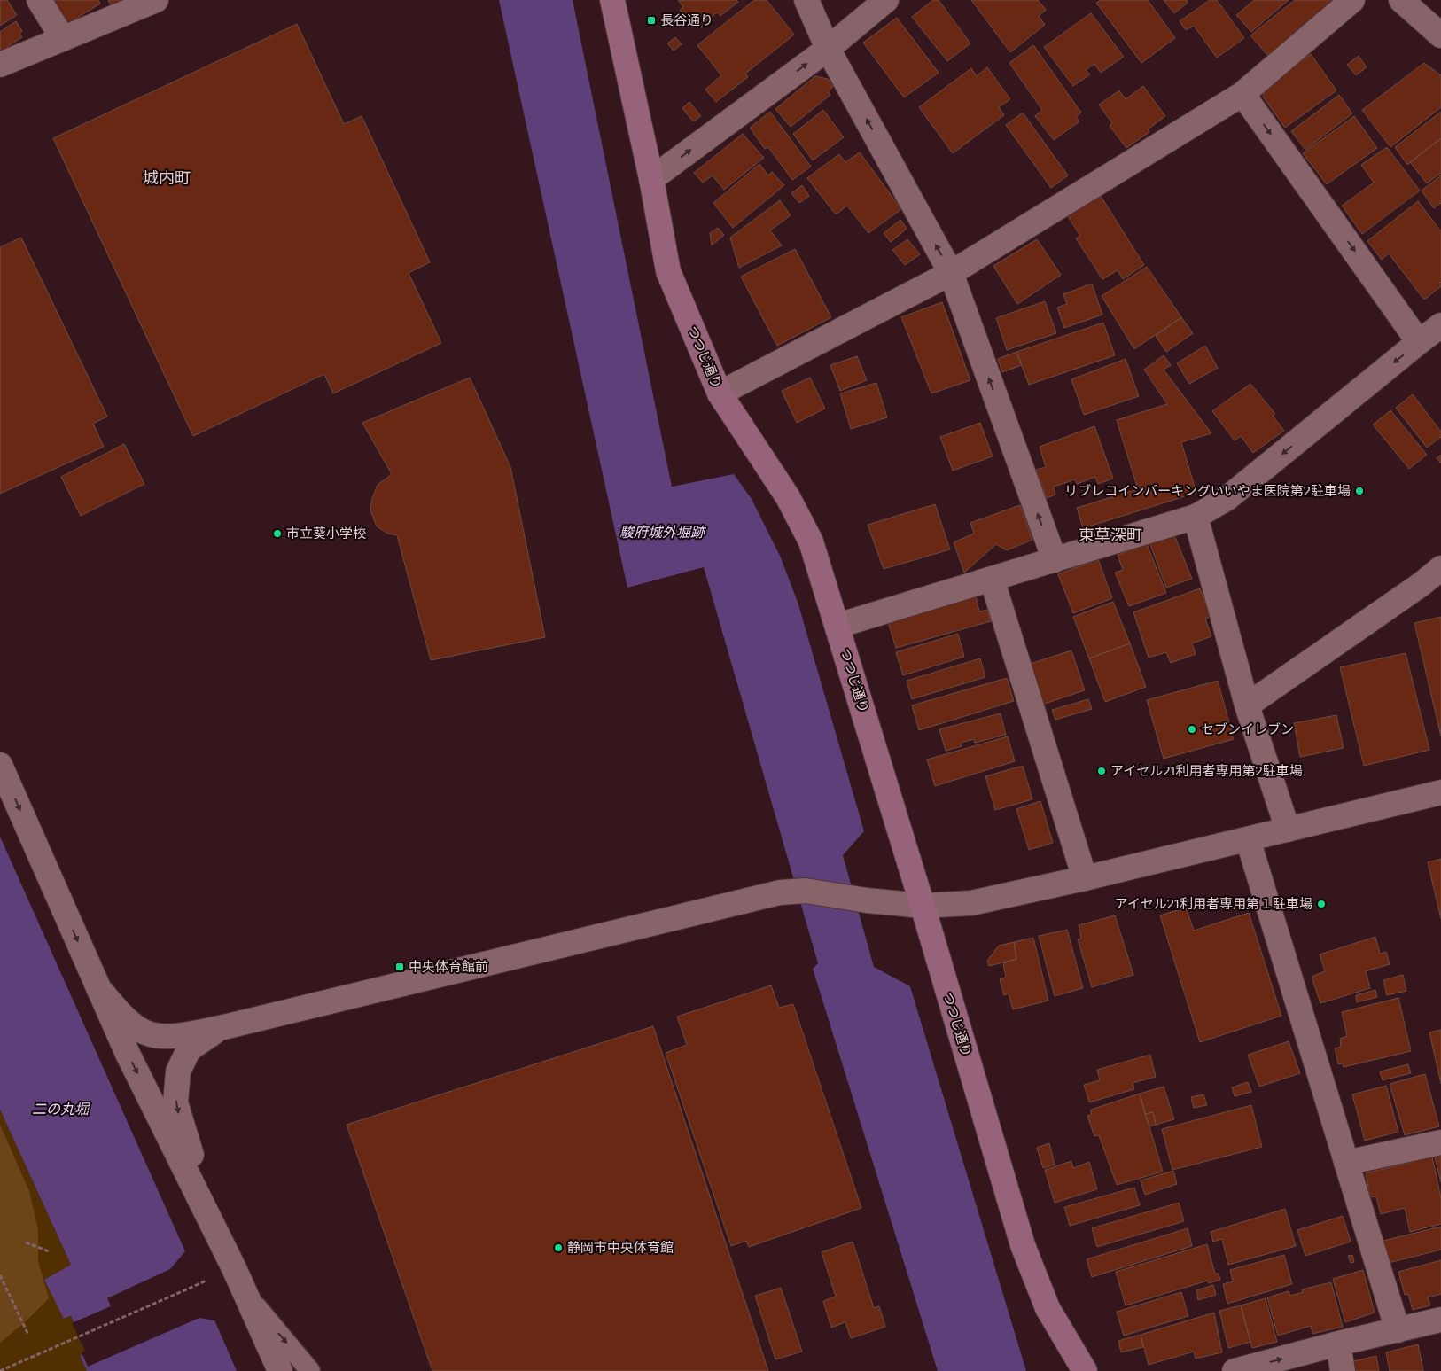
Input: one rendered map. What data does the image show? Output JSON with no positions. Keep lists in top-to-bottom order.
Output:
{
  "streets": {
    "main road": ["つつじ通り"]
  },
  "districts": ["城内町", "東草深町"],
  "water": ["駿府城外堀跡", "二の丸堀"],
  "places": {
    "transit": ["長谷通り", "中央体育館前"],
    "other": [
      "リブレコインパーキングいいやま医院第2駐車場",
      "市立葵小学校",
      "セブンイレブン",
      "アイセル21利用者専用第2駐車場",
      "アイセル21利用者専用第１駐車場",
      "静岡市中央体育館"
    ]
  }
}
